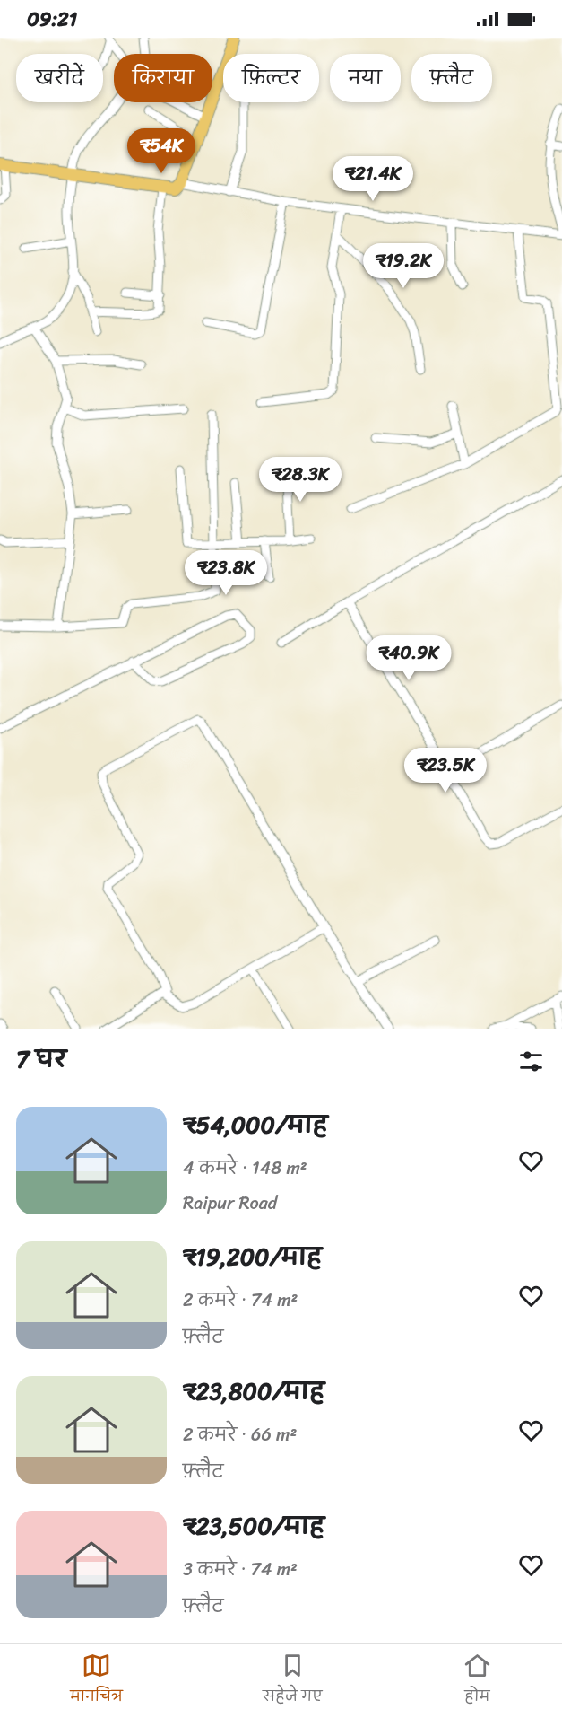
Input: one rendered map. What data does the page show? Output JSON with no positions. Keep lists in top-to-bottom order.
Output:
{
  "page": {
    "status": "09:21",
    "chip": [
      "खरीदें",
      "किराया",
      "फ़िल्टर",
      "नया",
      "फ़्लैट"
    ],
    "price": [
      "₹54K",
      "₹21.4K",
      "₹19.2K",
      "₹28.3K",
      "₹23.8K",
      "₹40.9K",
      "₹23.5K"
    ],
    "heading": "7 घर",
    "list": [
      {
        "name": "₹54,000/माह",
        "note": "4 कमरे · 148 m² · Raipur Road"
      },
      {
        "name": "₹19,200/माह",
        "note": "2 कमरे · 74 m² · फ़्लैट"
      },
      {
        "name": "₹23,800/माह",
        "note": "2 कमरे · 66 m² · फ़्लैट"
      },
      {
        "name": "₹23,500/माह",
        "note": "3 कमरे · 74 m² · फ़्लैट"
      }
    ],
    "tabs": ["मानचित्र", "सहेजे गए", "होम"]
  }
}
